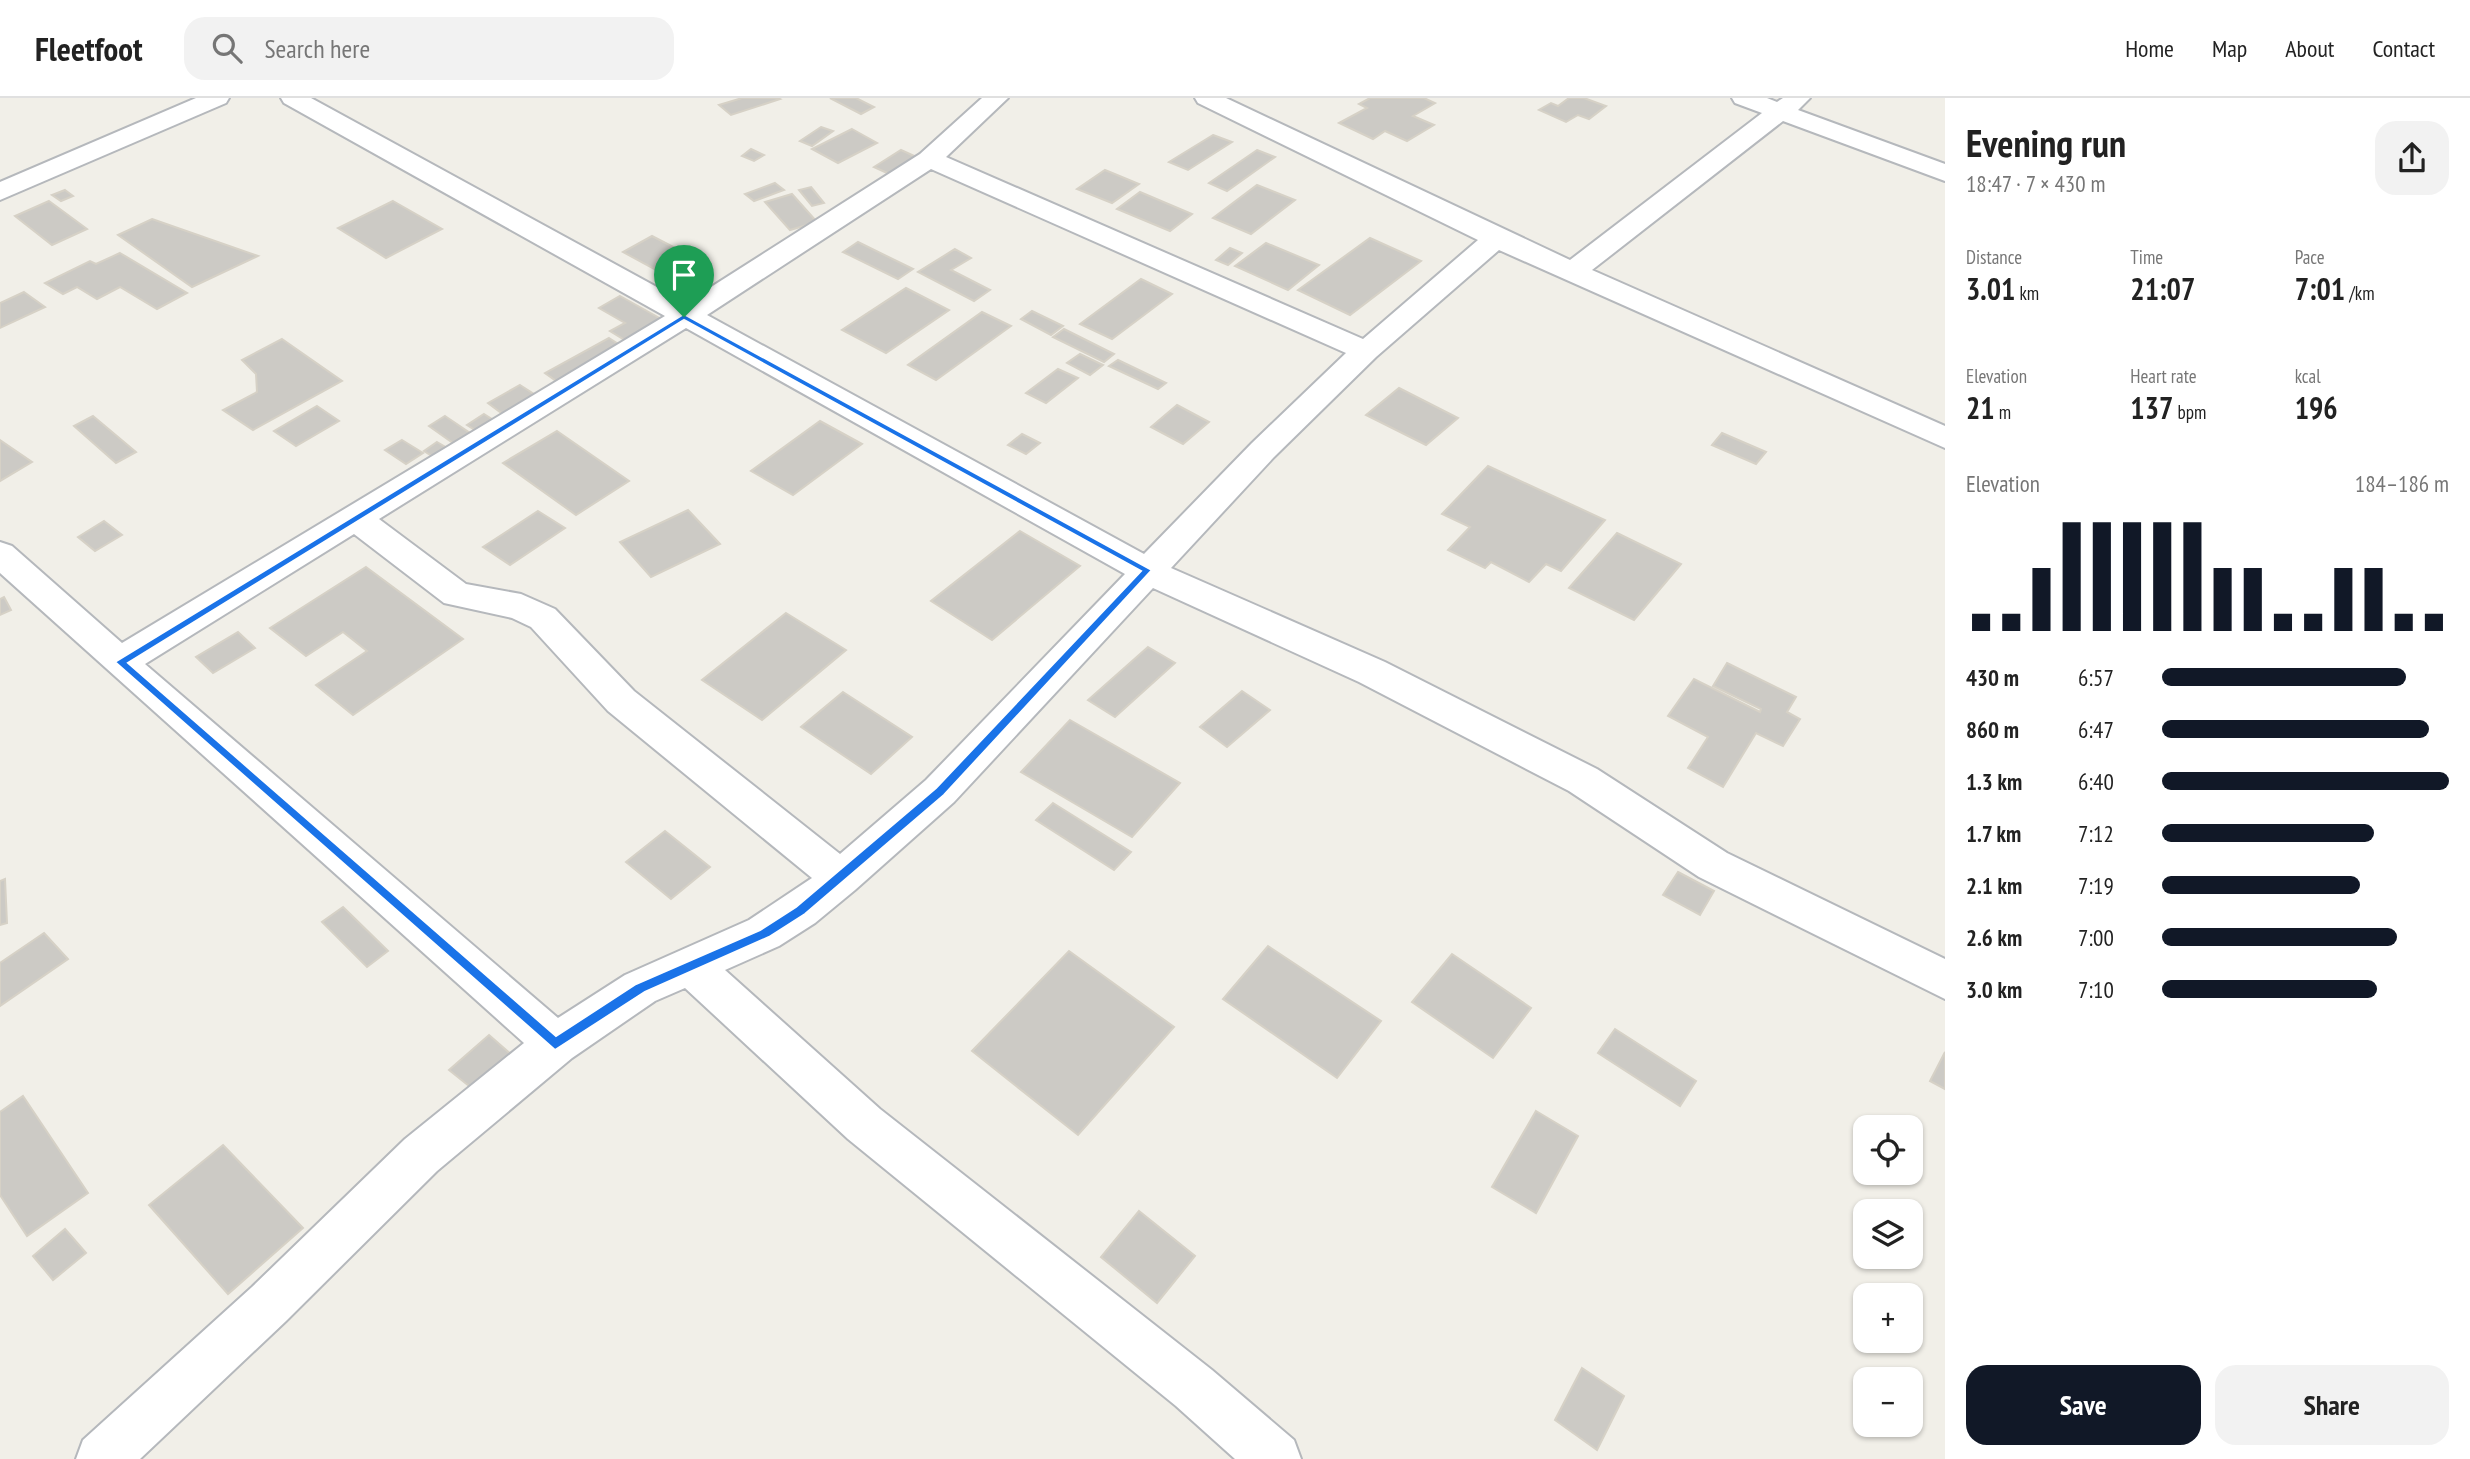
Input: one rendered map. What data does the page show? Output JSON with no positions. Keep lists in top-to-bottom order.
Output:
{
  "page": {
    "header": "Fleetfoot",
    "search": "Search here",
    "nav": [
      "Home",
      "Map",
      "About",
      "Contact"
    ],
    "heading": ["Evening run", "18:47 · 7 × 430 m"],
    "stats": [
      ["Distance", "3.01 km"],
      ["Time", "21:07"],
      ["Pace", "7:01 /km"],
      ["Elevation", "21 m"],
      ["Heart rate", "137 bpm"],
      ["kcal", "196"]
    ],
    "chart": ["Elevation", "184–186 m"],
    "list": [
      {
        "name": "430 m",
        "note": "6:57"
      },
      {
        "name": "860 m",
        "note": "6:47"
      },
      {
        "name": "1.3 km",
        "note": "6:40"
      },
      {
        "name": "1.7 km",
        "note": "7:12"
      },
      {
        "name": "2.1 km",
        "note": "7:19"
      },
      {
        "name": "2.6 km",
        "note": "7:00"
      },
      {
        "name": "3.0 km",
        "note": "7:10"
      }
    ],
    "map_buttons": ["+", "−"],
    "buttons": ["Save", "Share"]
  }
}
